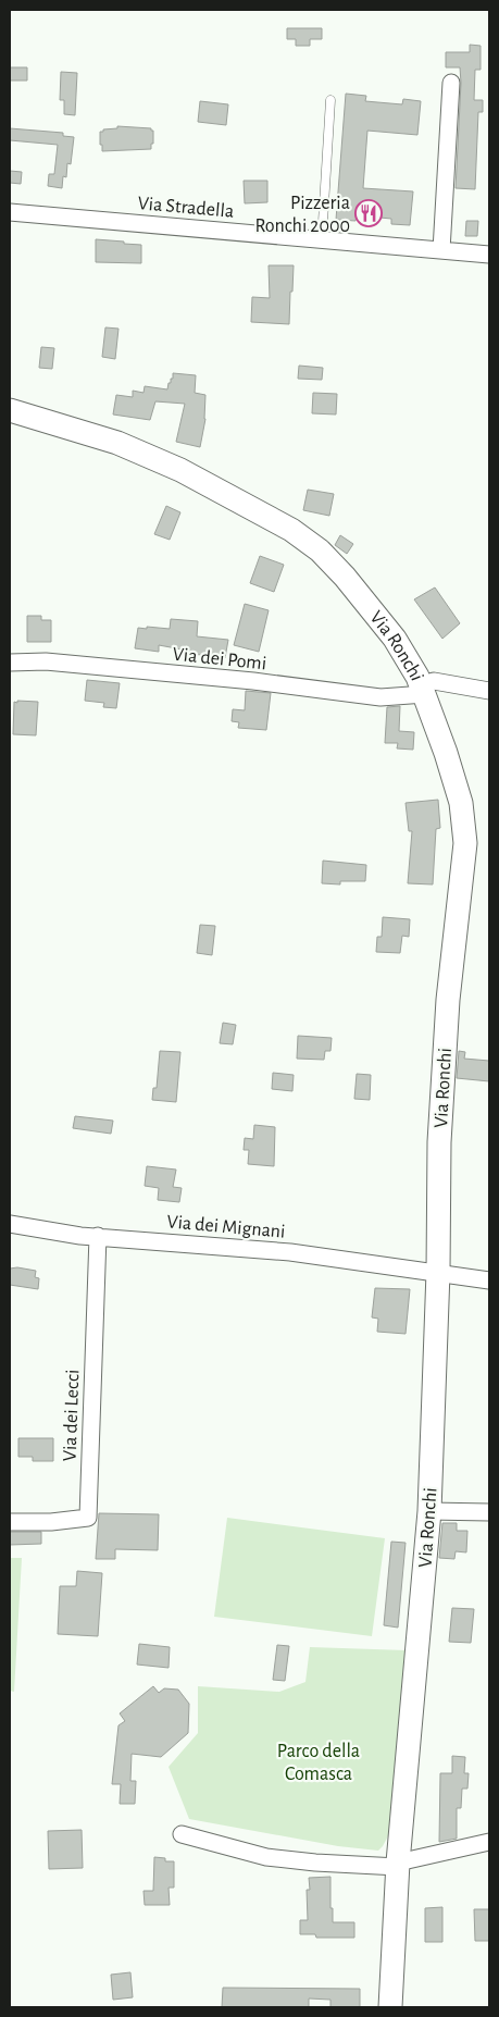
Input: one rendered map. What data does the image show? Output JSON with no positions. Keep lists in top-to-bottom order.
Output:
{
  "streets": {
    "street": [
      "Via Stradella",
      "Via Ronchi",
      "Via dei Pomi",
      "Via dei Mignani",
      "Via dei Lecci"
    ]
  },
  "crossings": [
    ["Via Ronchi", "Via dei Pomi"],
    ["Via Ronchi", "Via dei Mignani"],
    ["Via dei Mignani", "Via dei Lecci"]
  ],
  "parks": ["Parco della Comasca"],
  "places": {
    "restaurant": ["Pizzeria Ronchi 2000"]
  }
}
